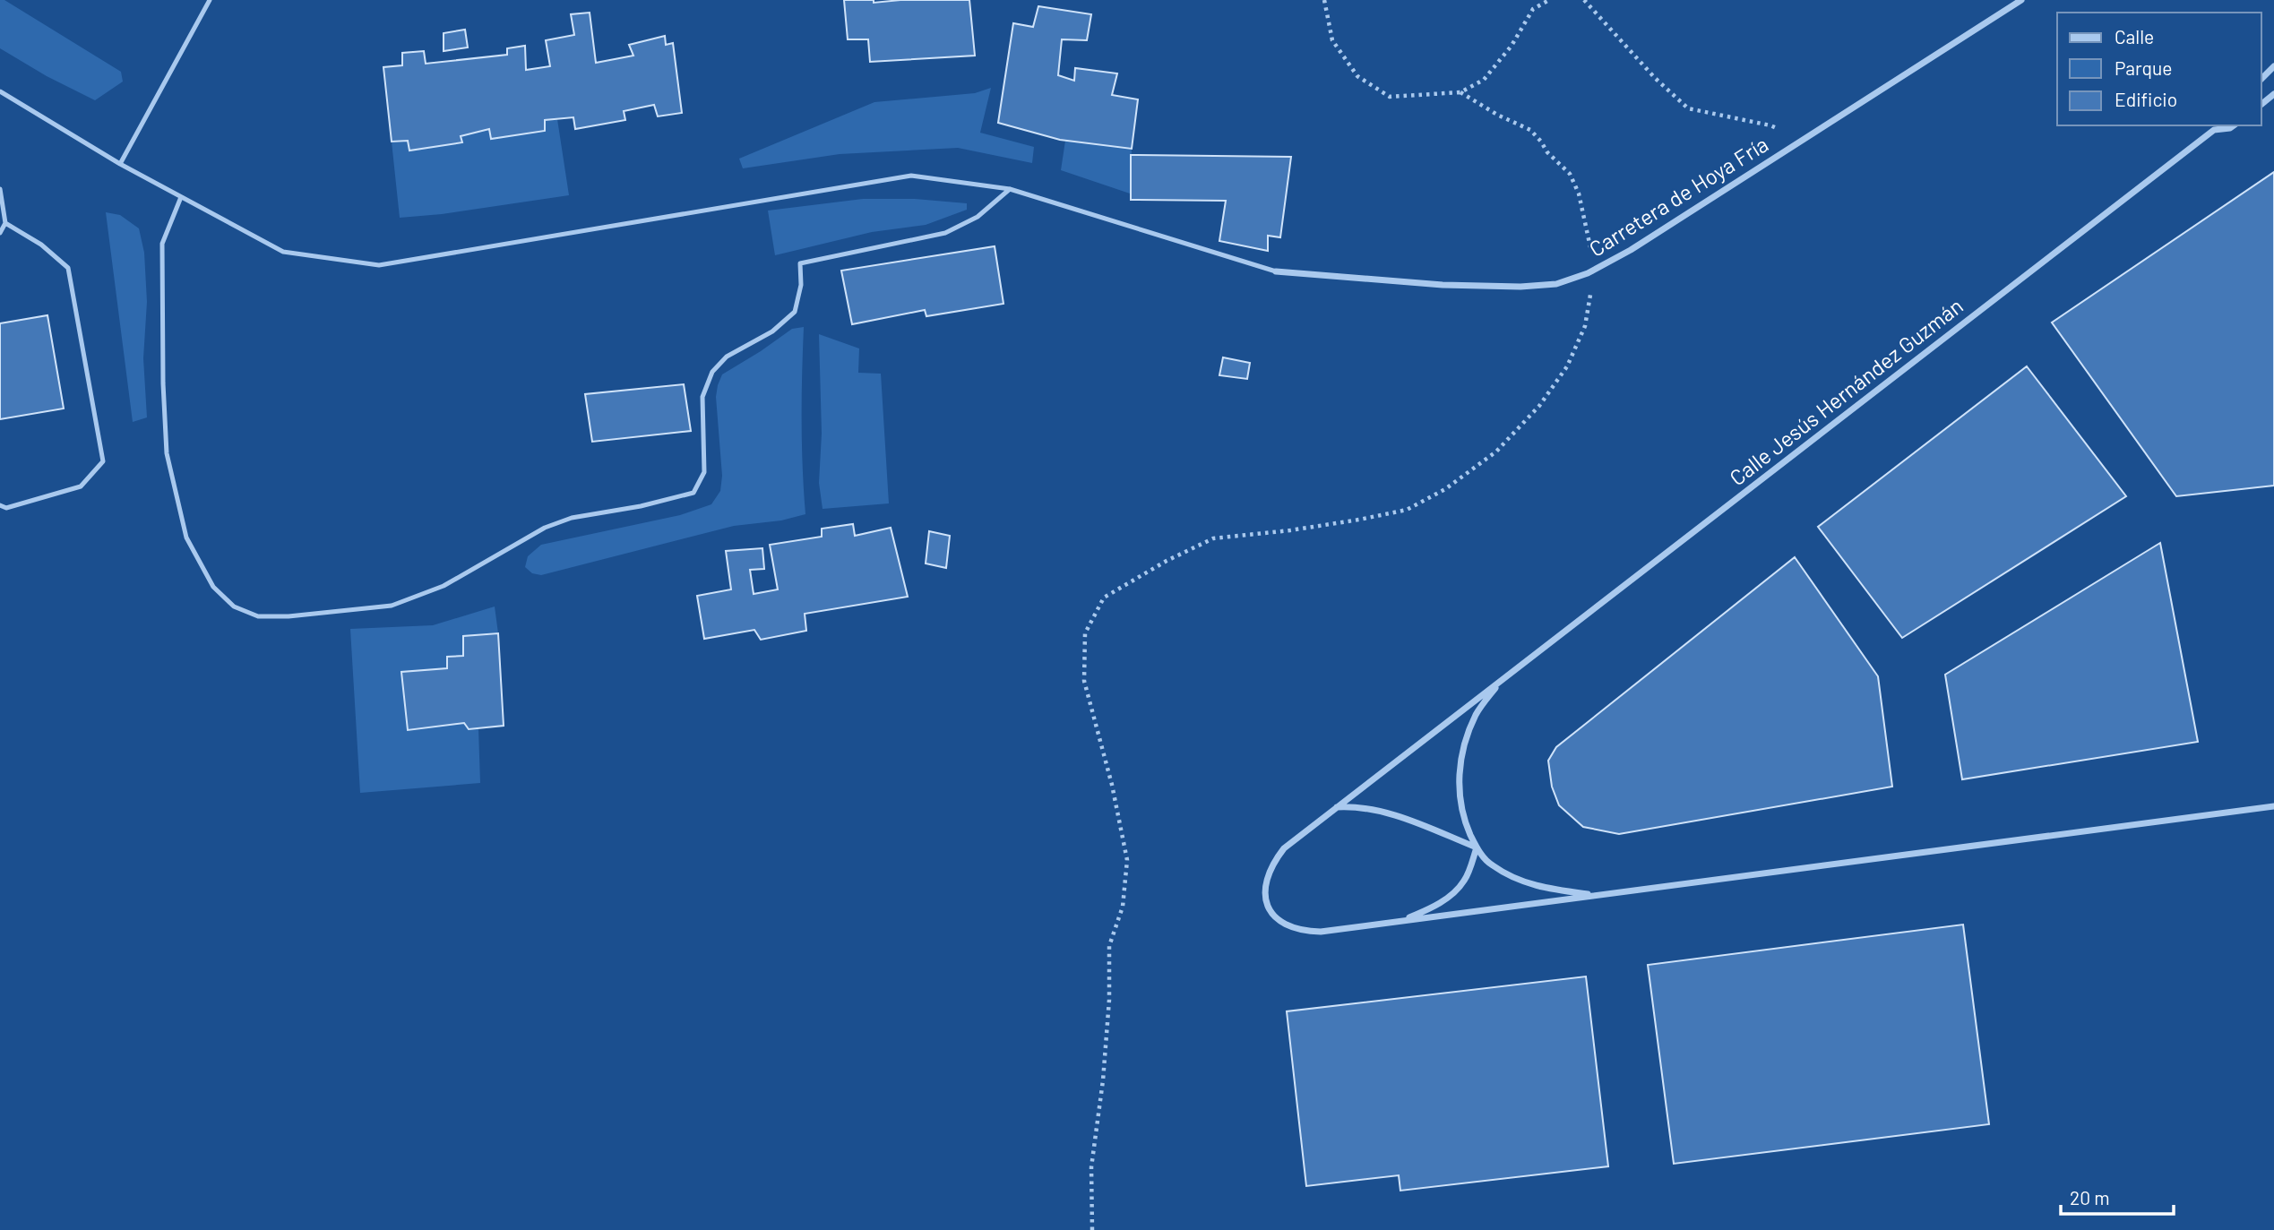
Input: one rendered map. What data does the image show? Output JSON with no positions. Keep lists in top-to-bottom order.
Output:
{
  "streets": {
    "street": ["Carretera de Hoya Fría", "Calle Jesús Hernández Guzmán"]
  },
  "legend": ["Calle", "Parque", "Edificio"],
  "scale_bar": "20 m"
}
